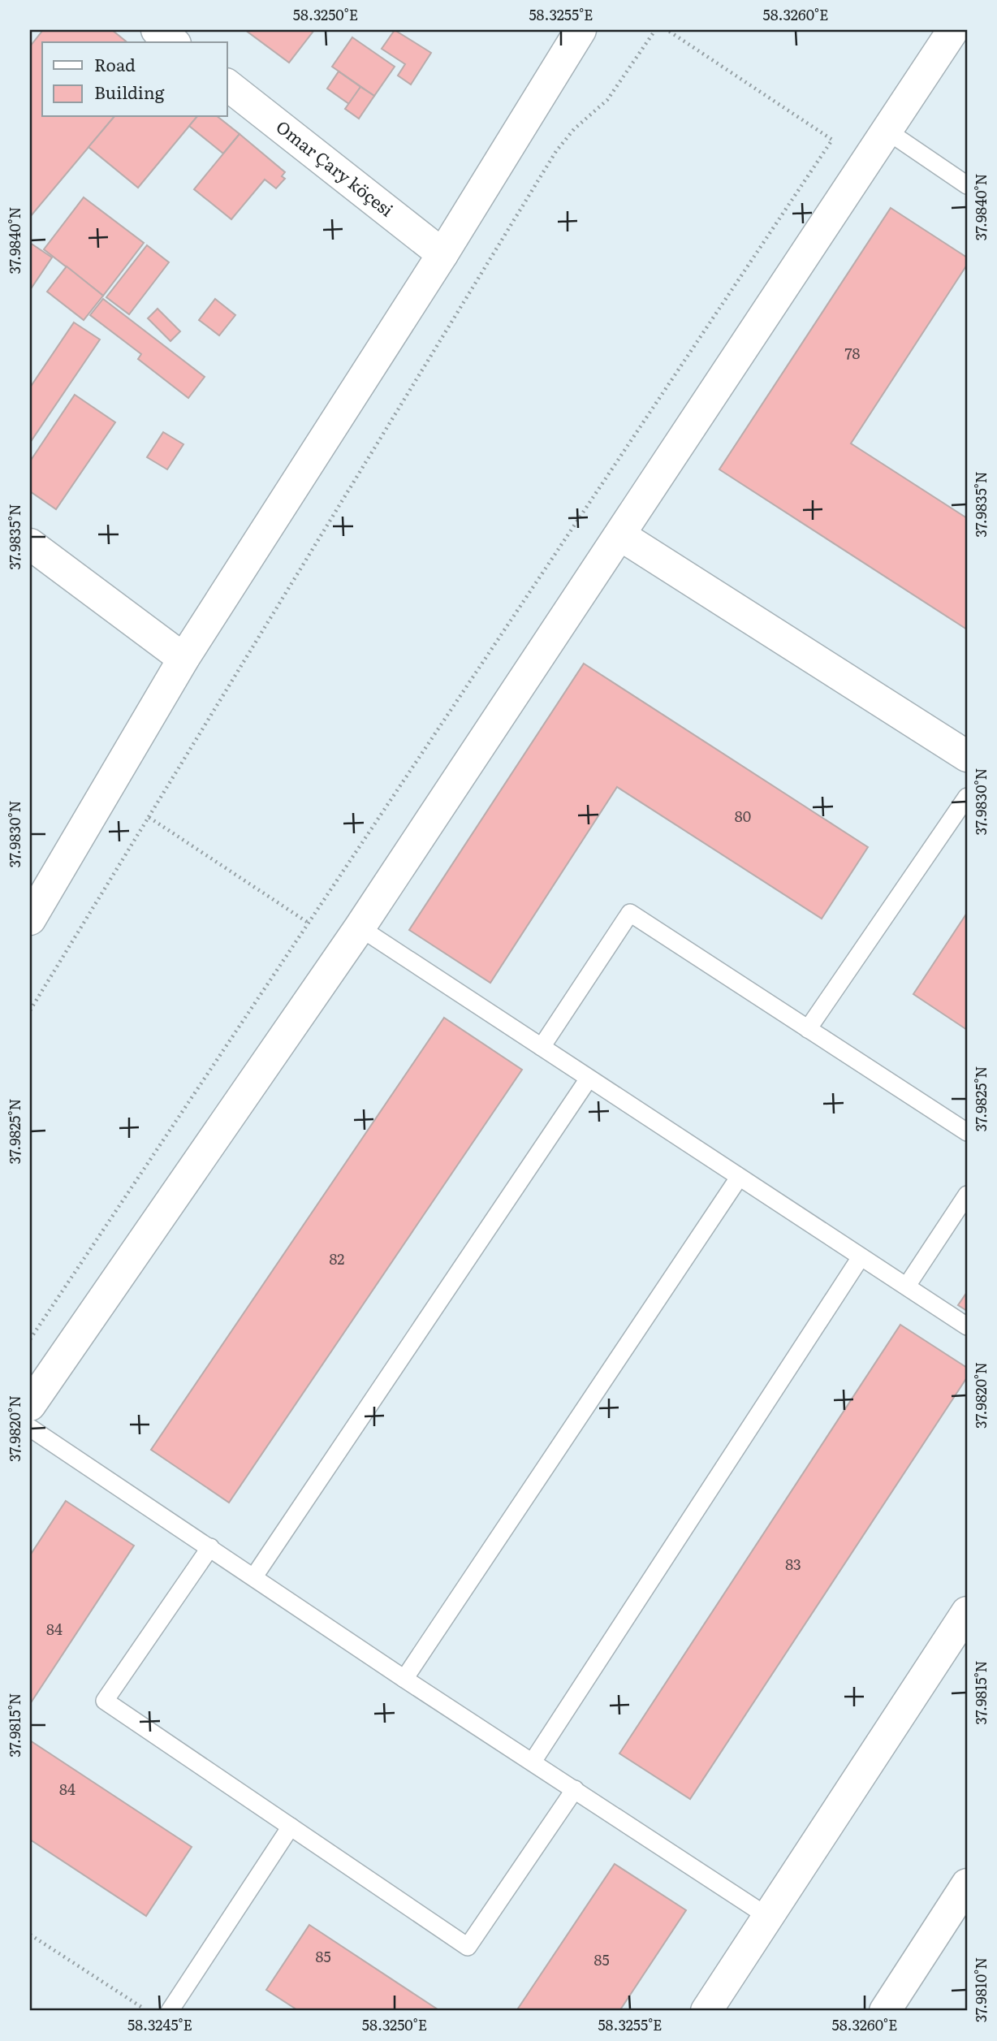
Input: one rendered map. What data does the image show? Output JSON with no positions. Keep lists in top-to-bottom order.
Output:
{
  "streets": {
    "street": ["Omar Çary köçesi"]
  },
  "house_numbers": [
    "78",
    "80",
    "82",
    "83",
    "84",
    "84",
    "85",
    "85"
  ],
  "legend": ["Road", "Building"],
  "coordinates": [
    "58.3250°E",
    "58.3255°E",
    "58.3260°E",
    "37.9840°N",
    "37.9835°N",
    "37.9830°N",
    "37.9825°N",
    "37.9820°N",
    "37.9815°N",
    "37.9810°N",
    "58.3245°E"
  ]
}
